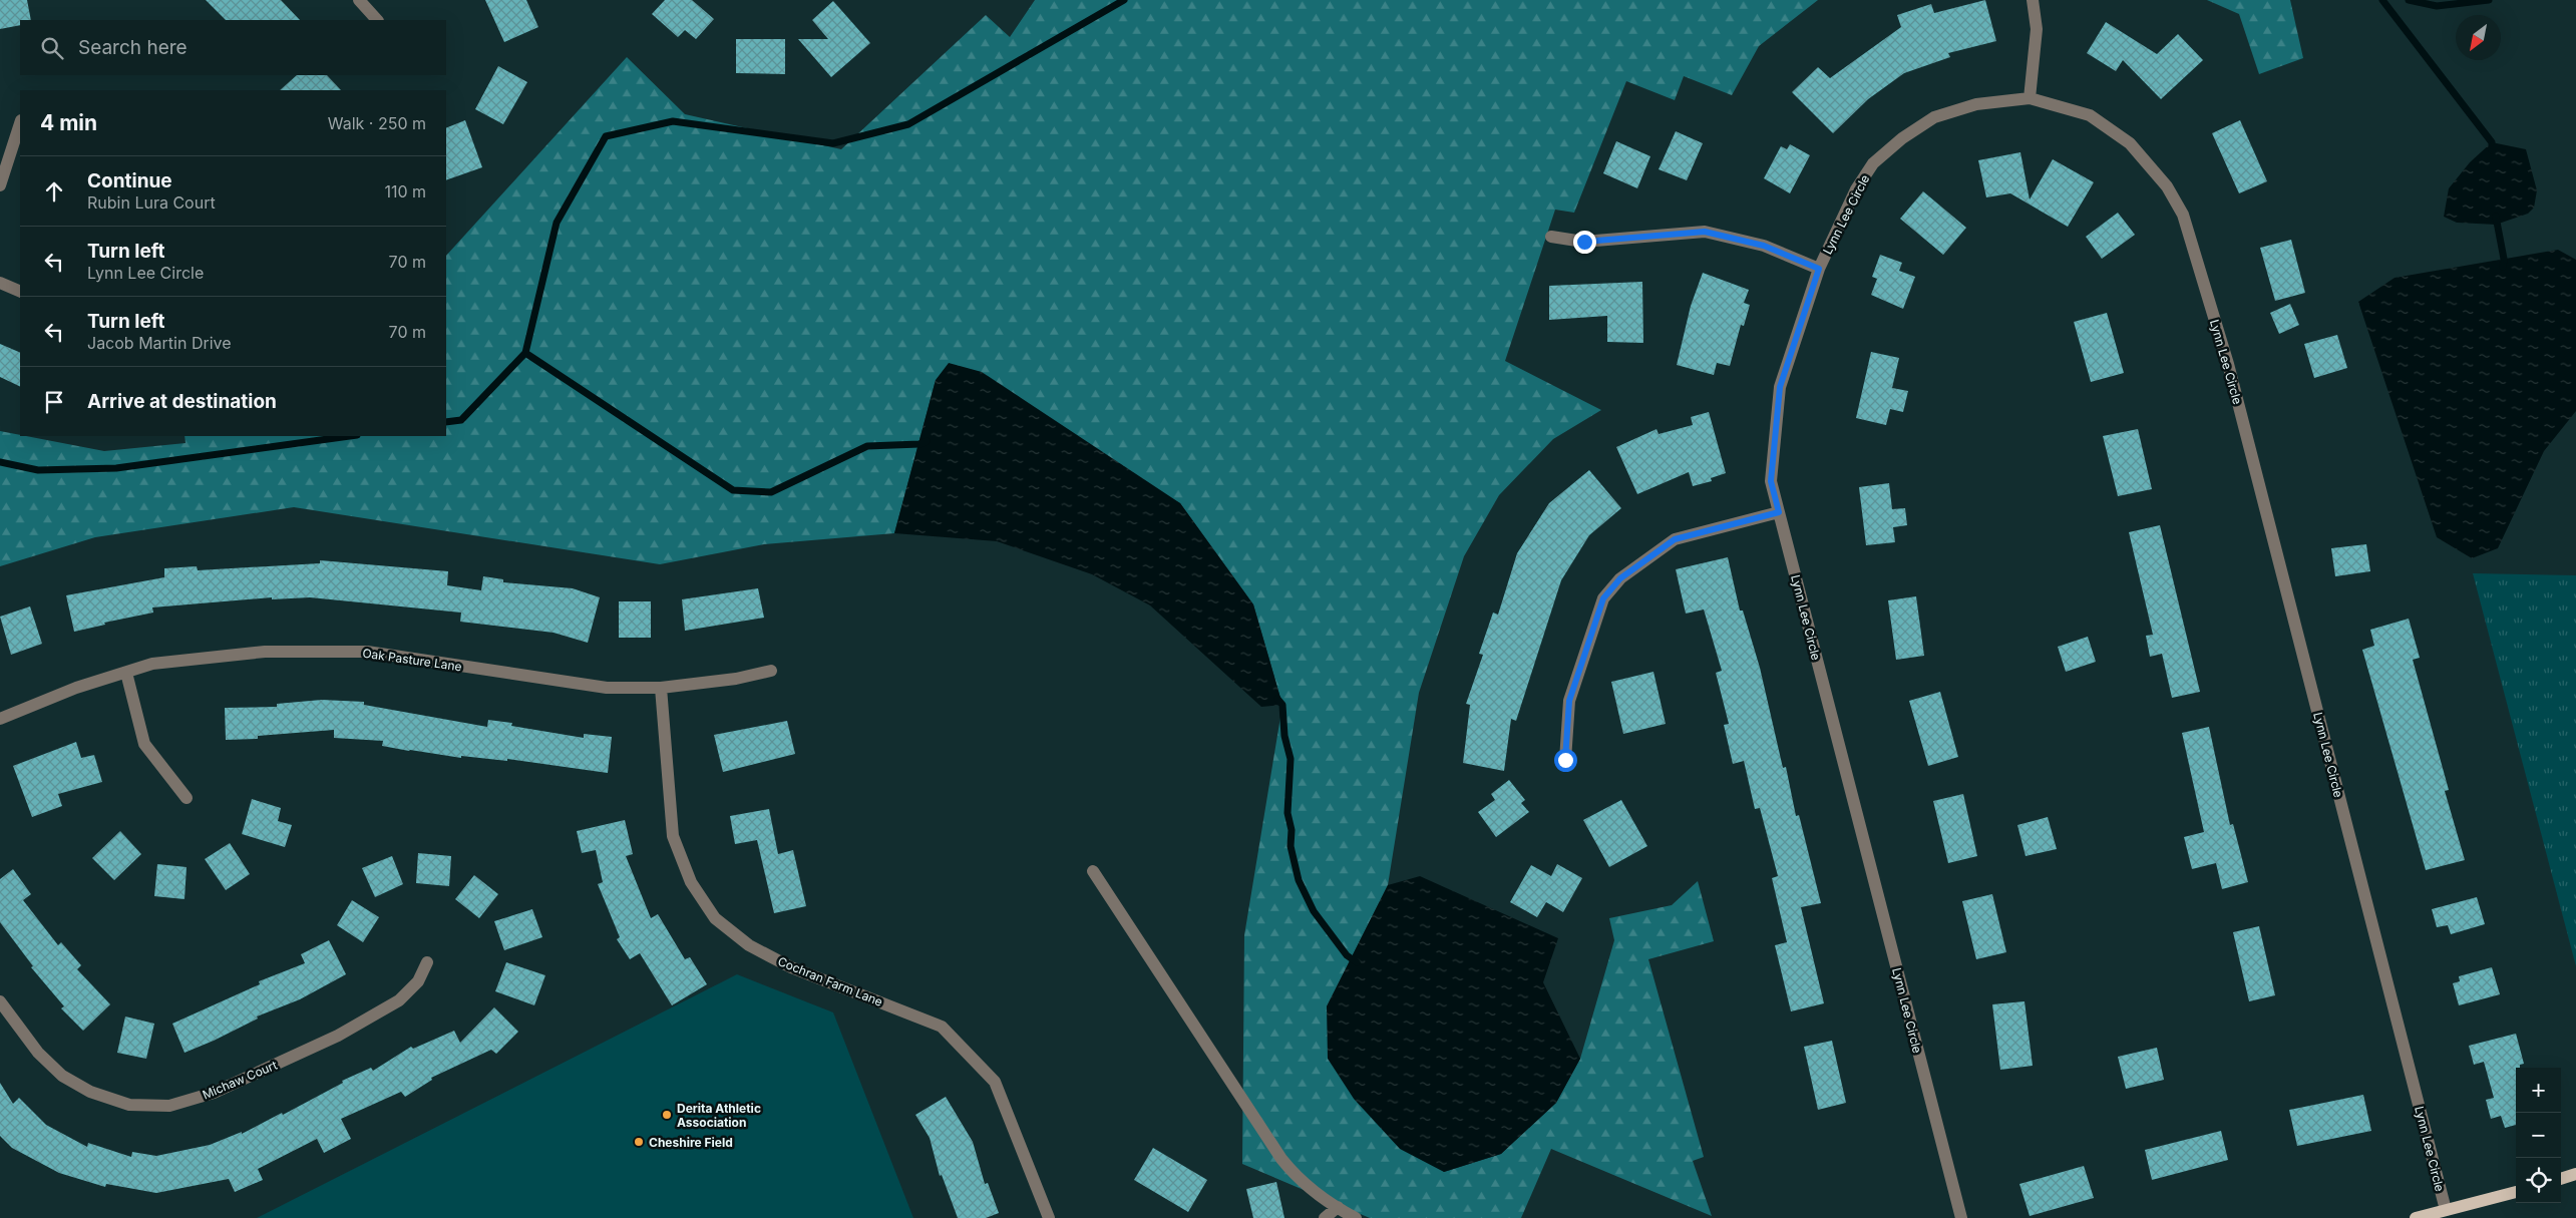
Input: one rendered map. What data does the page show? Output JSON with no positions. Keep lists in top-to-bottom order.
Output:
{
  "streets": {
    "street": [
      "Lynn Lee Circle",
      "Oak Pasture Lane",
      "Cochran Farm Lane",
      "Michaw Court"
    ]
  },
  "crossings": [
    ["Oak Pasture Lane", "Cochran Farm Lane"]
  ],
  "places": ["Derita Athletic Association", "Cheshire Field"],
  "north": "bottom left",
  "page": {
    "search": "Search here",
    "heading": ["4 min", "Walk · 250 m"],
    "list": [
      ["Continue", "Rubin Lura Court", "110 m"],
      ["Turn left", "Lynn Lee Circle", "70 m"],
      ["Turn left", "Jacob Martin Drive", "70 m"],
      "Arrive at destination"
    ],
    "map_buttons": ["+", "−"]
  }
}
